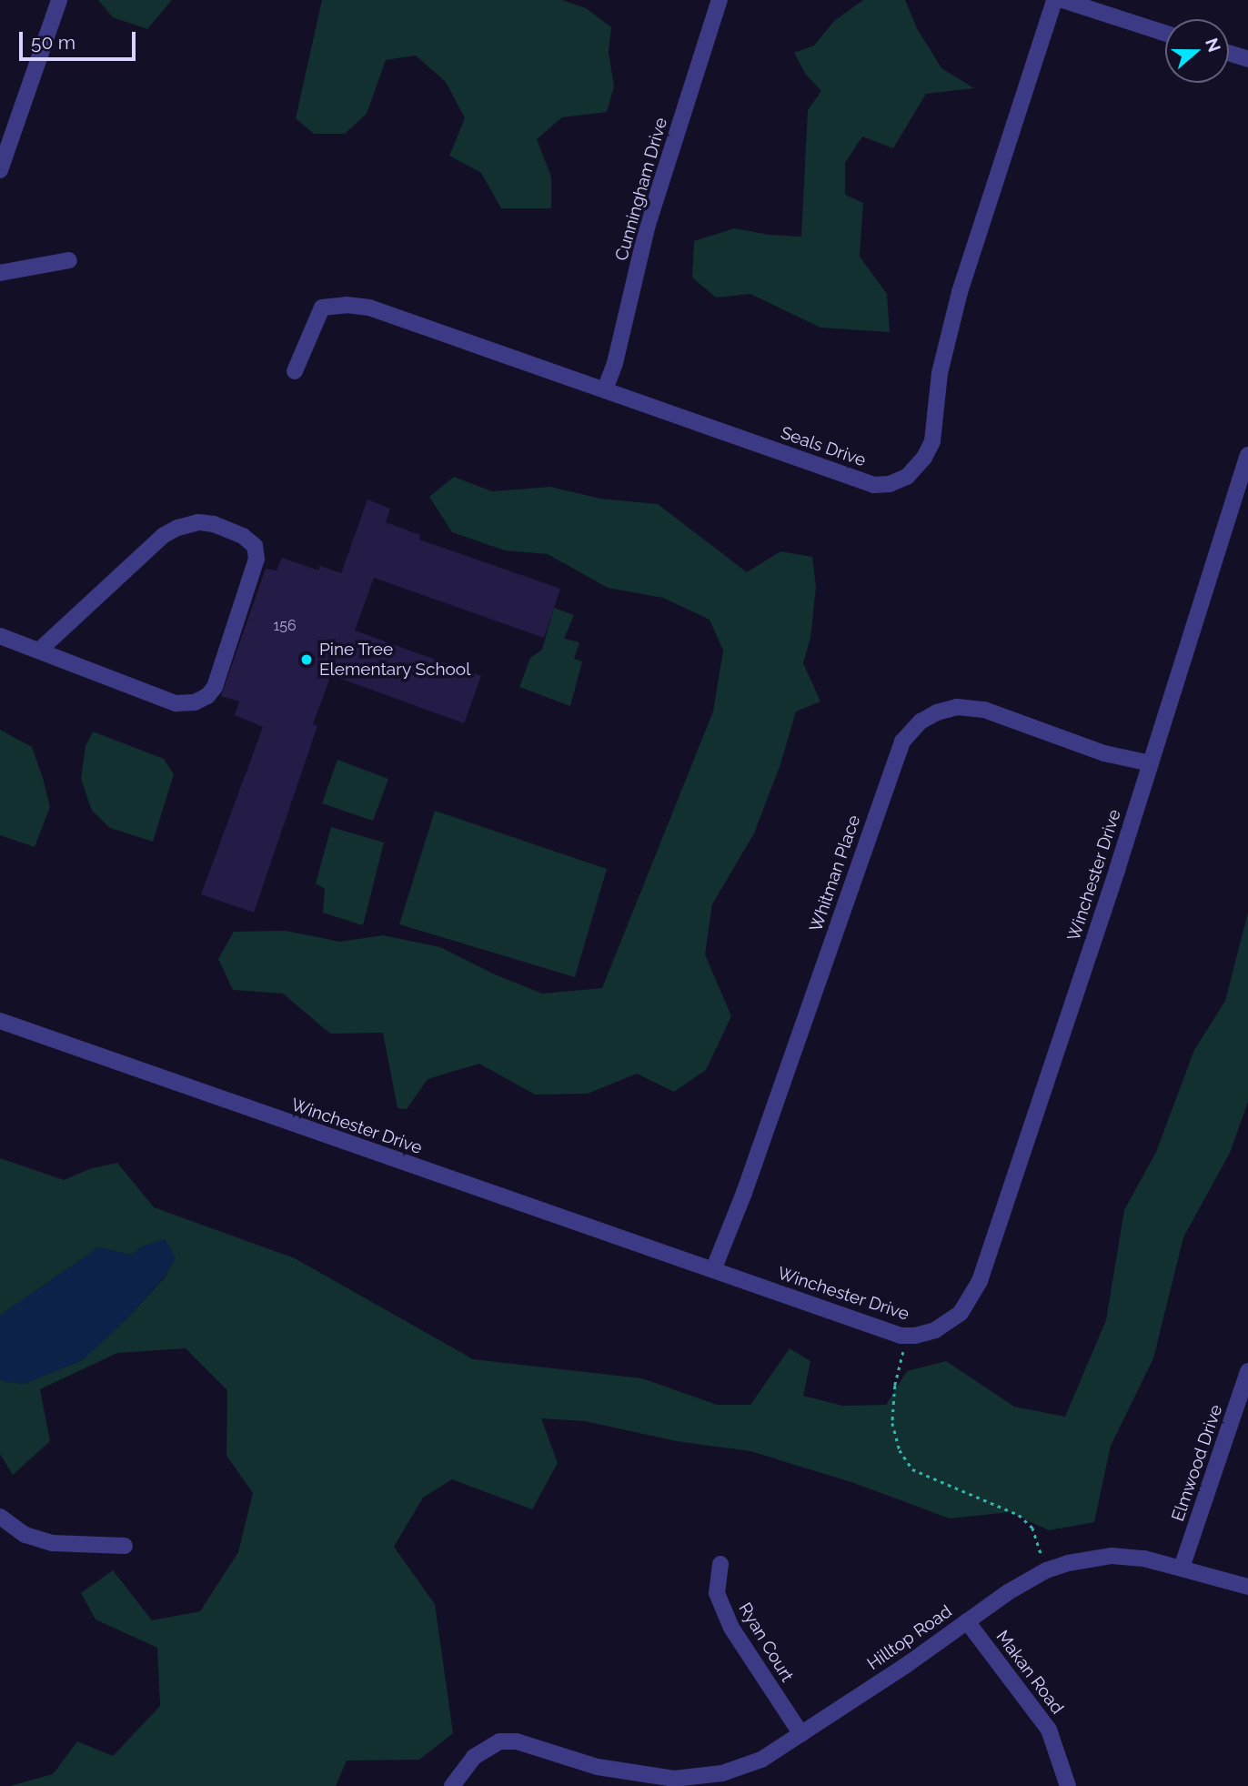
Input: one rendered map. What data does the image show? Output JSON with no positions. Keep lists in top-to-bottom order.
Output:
{
  "streets": {
    "street": [
      "Cunningham Drive",
      "Seals Drive",
      "Whitman Place",
      "Winchester Drive",
      "Elmwood Drive",
      "Hilltop Road",
      "Ryan Court",
      "Makan Road"
    ]
  },
  "crossings": [
    ["Cunningham Drive", "Seals Drive"],
    ["Whitman Place", "Winchester Drive"],
    ["Elmwood Drive", "Hilltop Road"],
    ["Hilltop Road", "Ryan Court"],
    ["Hilltop Road", "Makan Road"]
  ],
  "places": ["Pine Tree Elementary School"],
  "house_numbers": ["156"],
  "scale_bar": "50 m",
  "north": "right"
}
